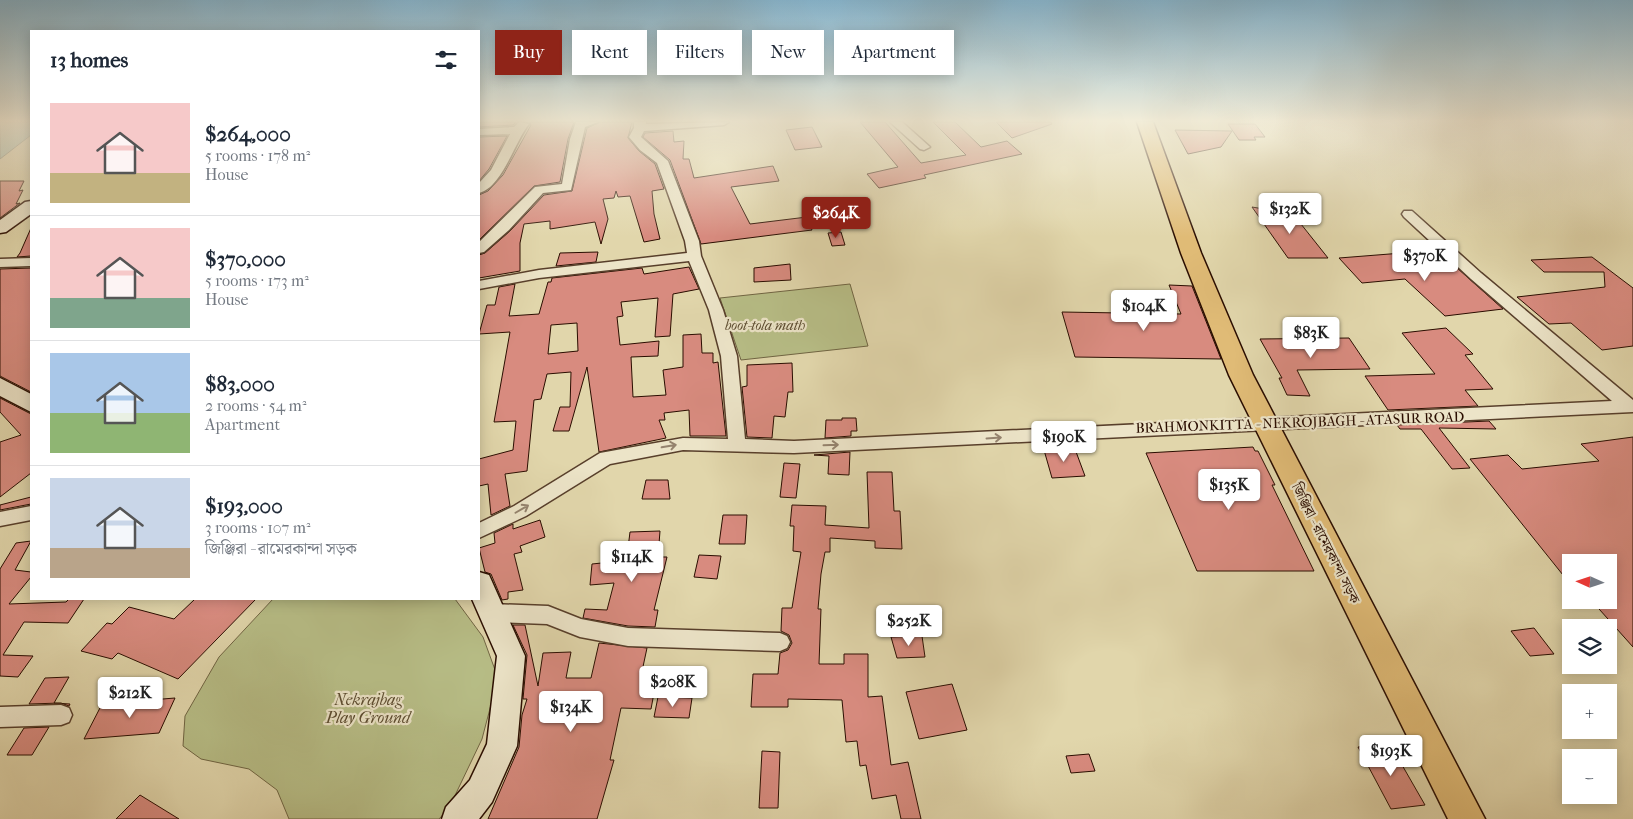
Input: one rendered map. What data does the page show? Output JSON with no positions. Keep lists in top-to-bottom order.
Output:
{
  "streets": {
    "main road": ["জিঞ্জিরা - রামেরকান্দা সড়ক"],
    "street": ["BRAHMONKITTA - NEKROJBAGH - ATASUR ROAD"]
  },
  "crossings": [
    ["BRAHMONKITTA - NEKROJBAGH - ATASUR ROAD", "জিঞ্জিরা - রামেরকান্দা সড়ক"]
  ],
  "one_way": ["BRAHMONKITTA - NEKROJBAGH - ATASUR ROAD"],
  "parks": ["boot-tola math", "Nekrajbag Play Ground"],
  "north": "left",
  "page": {
    "chip": [
      "Buy",
      "Rent",
      "Filters",
      "New",
      "Apartment"
    ],
    "heading": "13 homes",
    "list": [
      {
        "name": "$264,000",
        "note": "5 rooms · 178 m² · House"
      },
      {
        "name": "$370,000",
        "note": "5 rooms · 173 m² · House"
      },
      {
        "name": "$83,000",
        "note": "2 rooms · 54 m² · Apartment"
      },
      {
        "name": "$193,000",
        "note": "3 rooms · 107 m² · জিঞ্জিরা - রামেরকান্দা সড়ক"
      }
    ],
    "price": [
      "$132K",
      "$264K",
      "$370K",
      "$104K",
      "$83K",
      "$190K",
      "$135K",
      "$114K",
      "$252K",
      "$208K",
      "$212K",
      "$134K",
      "$193K"
    ],
    "map_buttons": ["+", "−"]
  }
}
